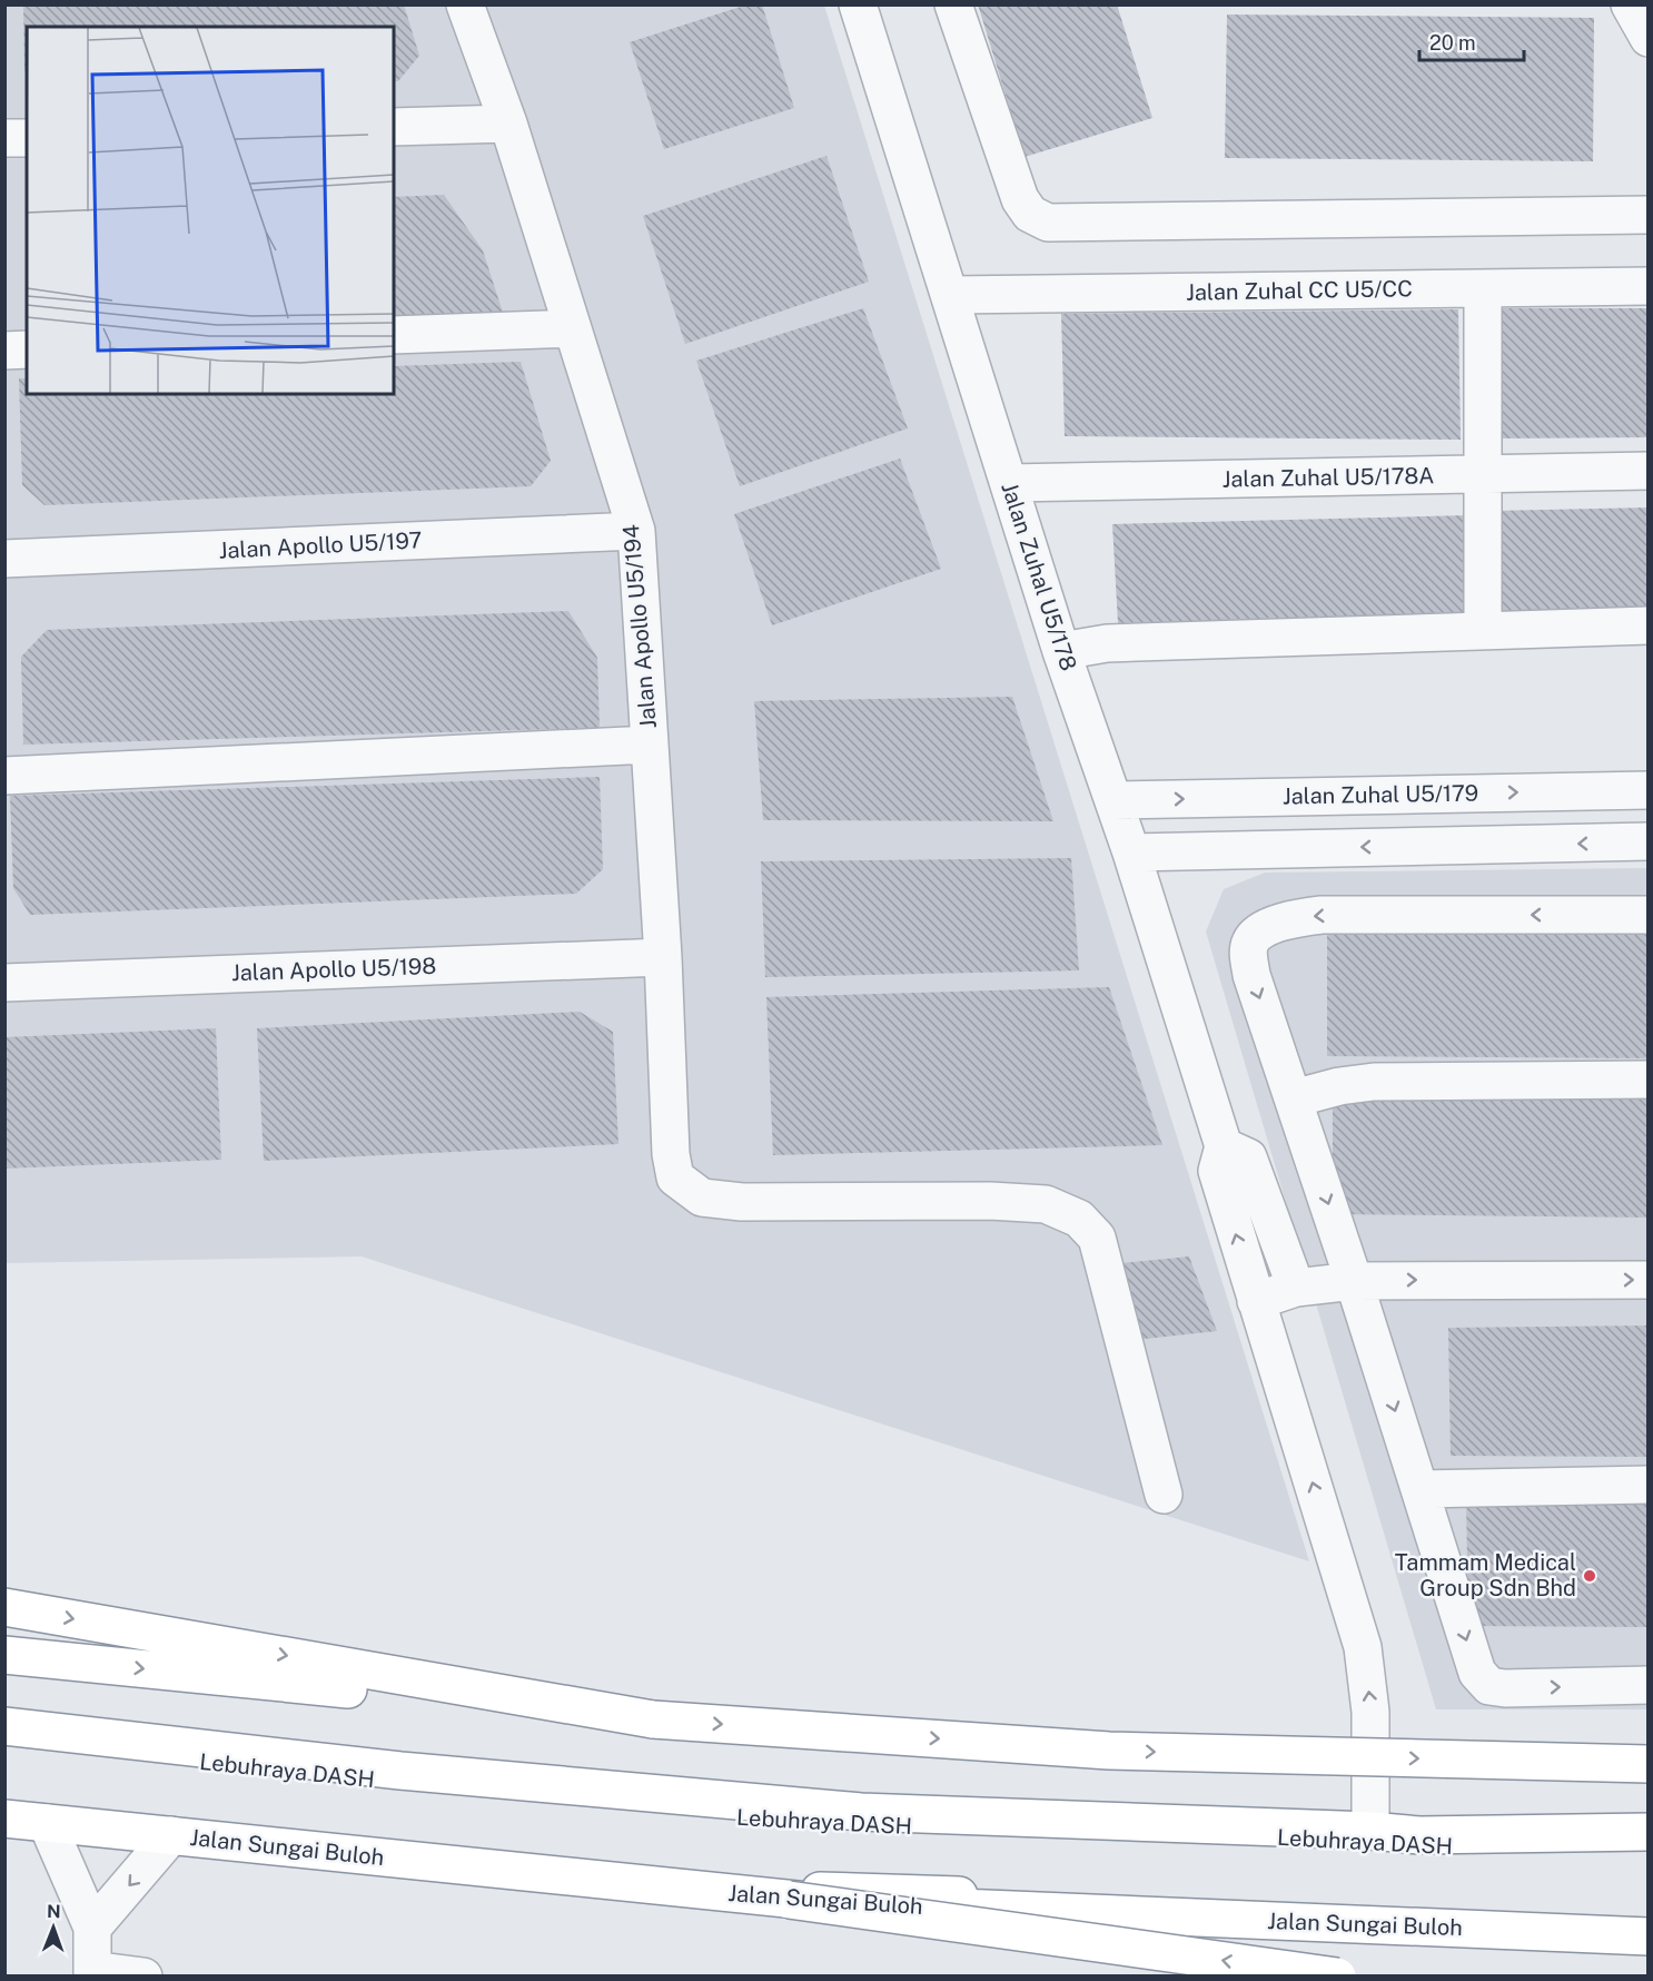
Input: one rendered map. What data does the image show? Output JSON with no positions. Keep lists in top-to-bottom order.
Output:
{
  "streets": {
    "highway": ["Lebuhraya DASH", "Jalan Sungai Buloh"],
    "street": [
      "Jalan Zuhal CC U5/CC",
      "Jalan Zuhal U5/178A",
      "Jalan Apollo U5/197",
      "Jalan Zuhal U5/178",
      "Jalan Apollo U5/194",
      "Jalan Zuhal U5/179",
      "Jalan Apollo U5/198"
    ]
  },
  "crossings": [
    ["Jalan Zuhal CC U5/CC", "Jalan Zuhal U5/178"],
    ["Jalan Zuhal U5/178A", "Jalan Zuhal U5/178"],
    ["Jalan Apollo U5/197", "Jalan Apollo U5/194"],
    ["Jalan Zuhal U5/178", "Jalan Zuhal U5/179"],
    ["Jalan Apollo U5/194", "Jalan Apollo U5/198"]
  ],
  "places": ["Tammam Medical Group Sdn Bhd"],
  "scale_bar": "20 m",
  "north": "top"
}
